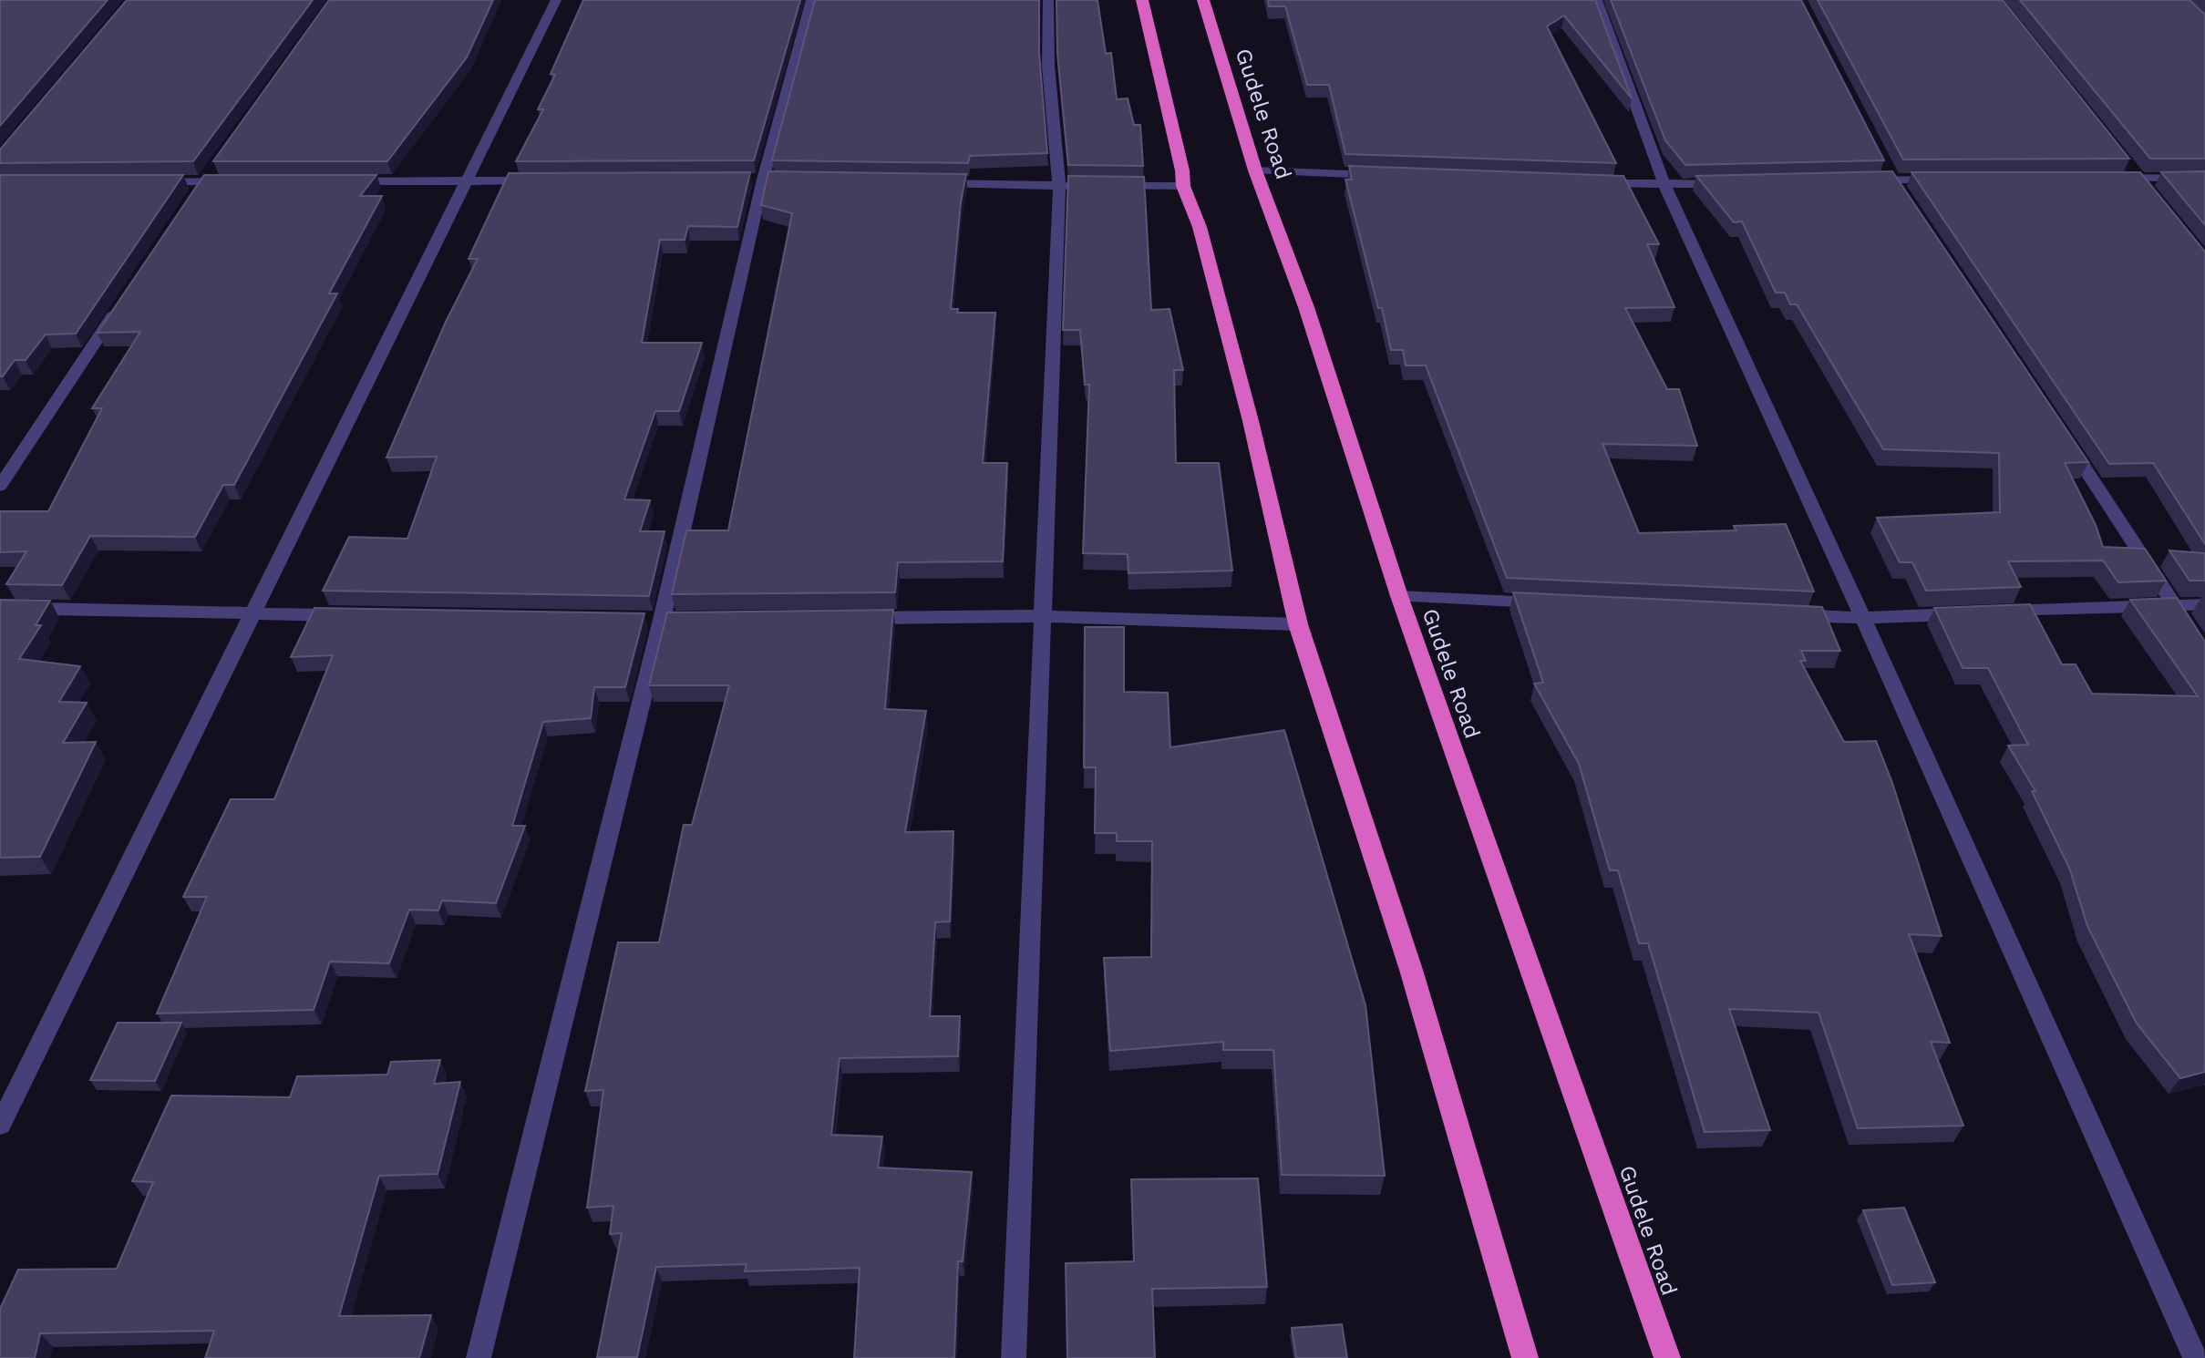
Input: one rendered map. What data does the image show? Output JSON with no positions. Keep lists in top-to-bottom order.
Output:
{
  "streets": {
    "highway": ["Gudele Road"]
  }
}
